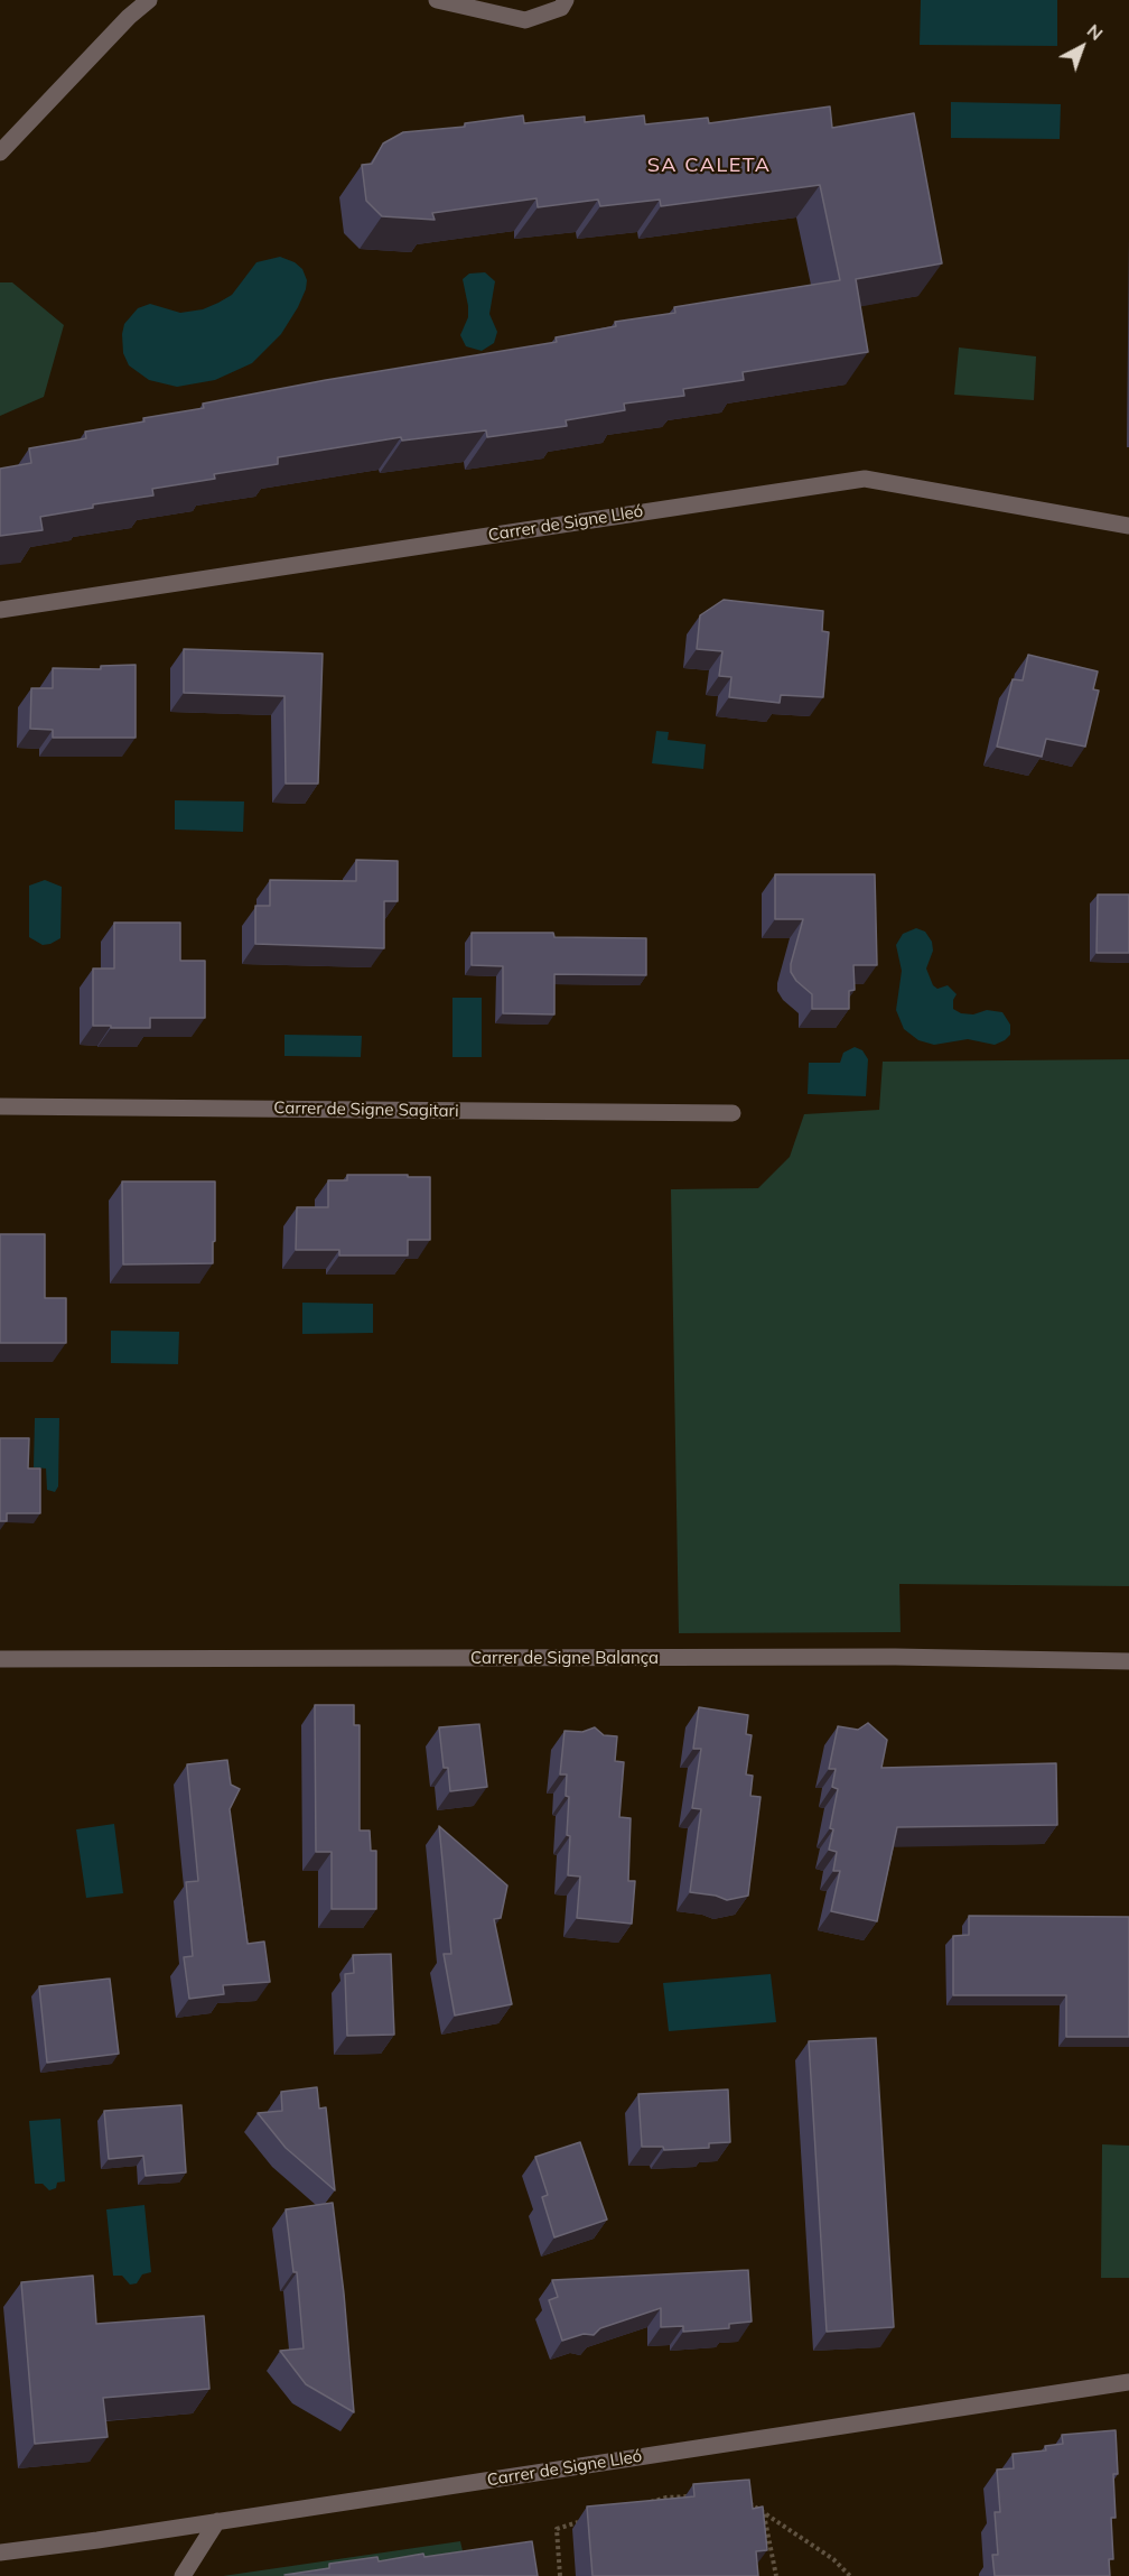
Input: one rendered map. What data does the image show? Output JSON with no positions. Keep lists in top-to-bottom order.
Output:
{
  "streets": {
    "street": ["Carrer de Signe Lleó", "Carrer de Signe Sagitari", "Carrer de Signe Balança"]
  },
  "districts": ["SA CALETA"],
  "north": "top right"
}
